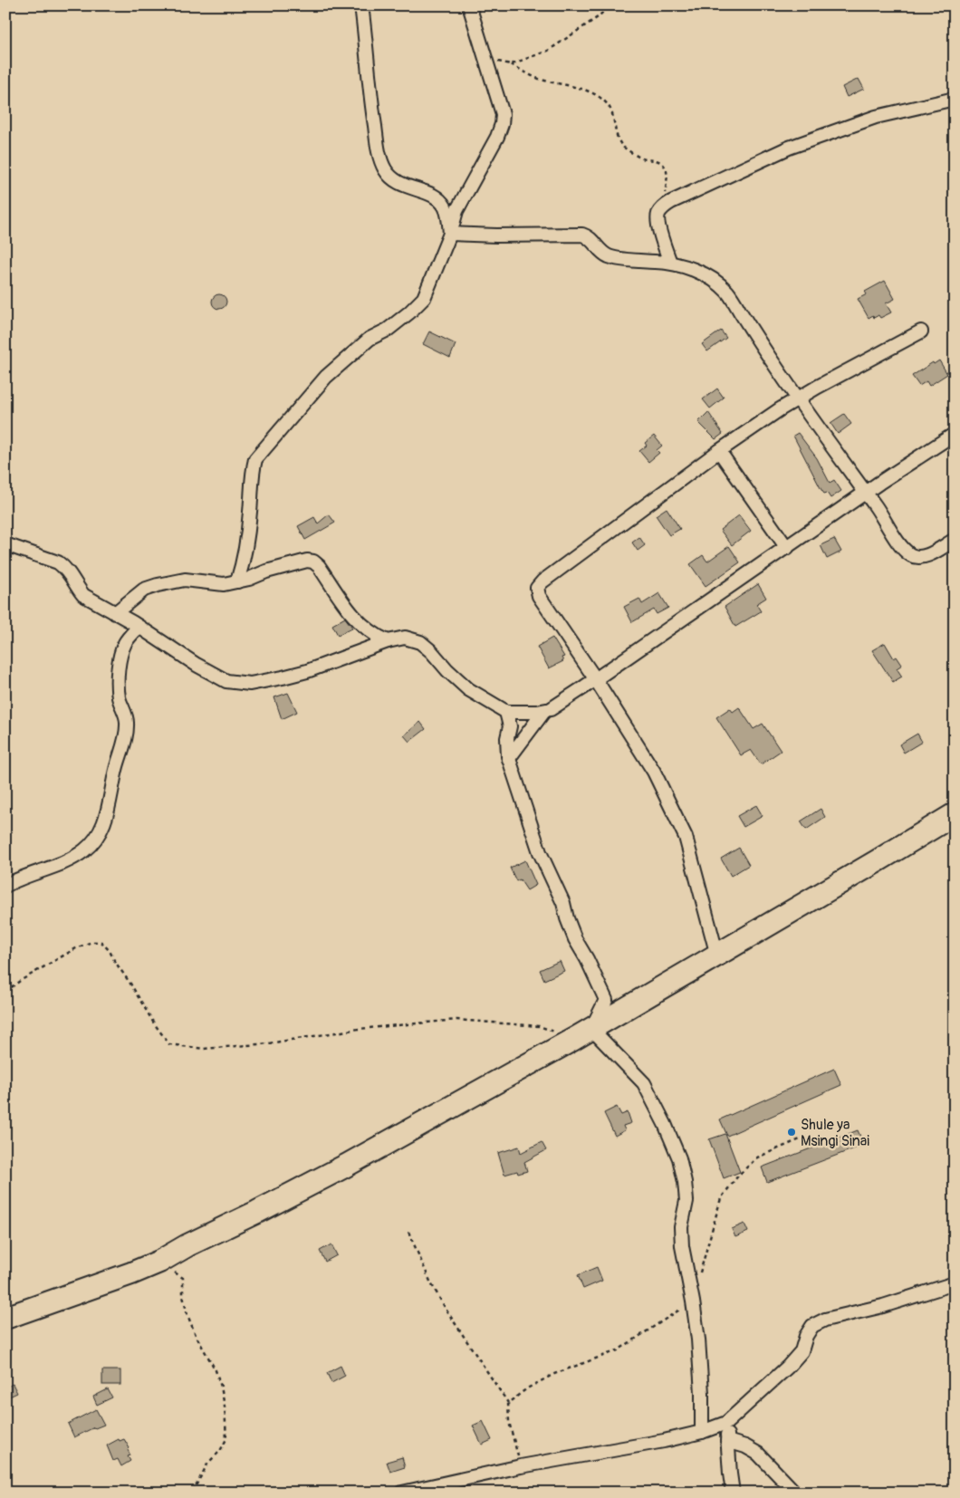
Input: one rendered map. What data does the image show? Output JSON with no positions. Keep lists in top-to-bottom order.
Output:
{
  "places": ["Shule ya Msingi Sinai"]
}
